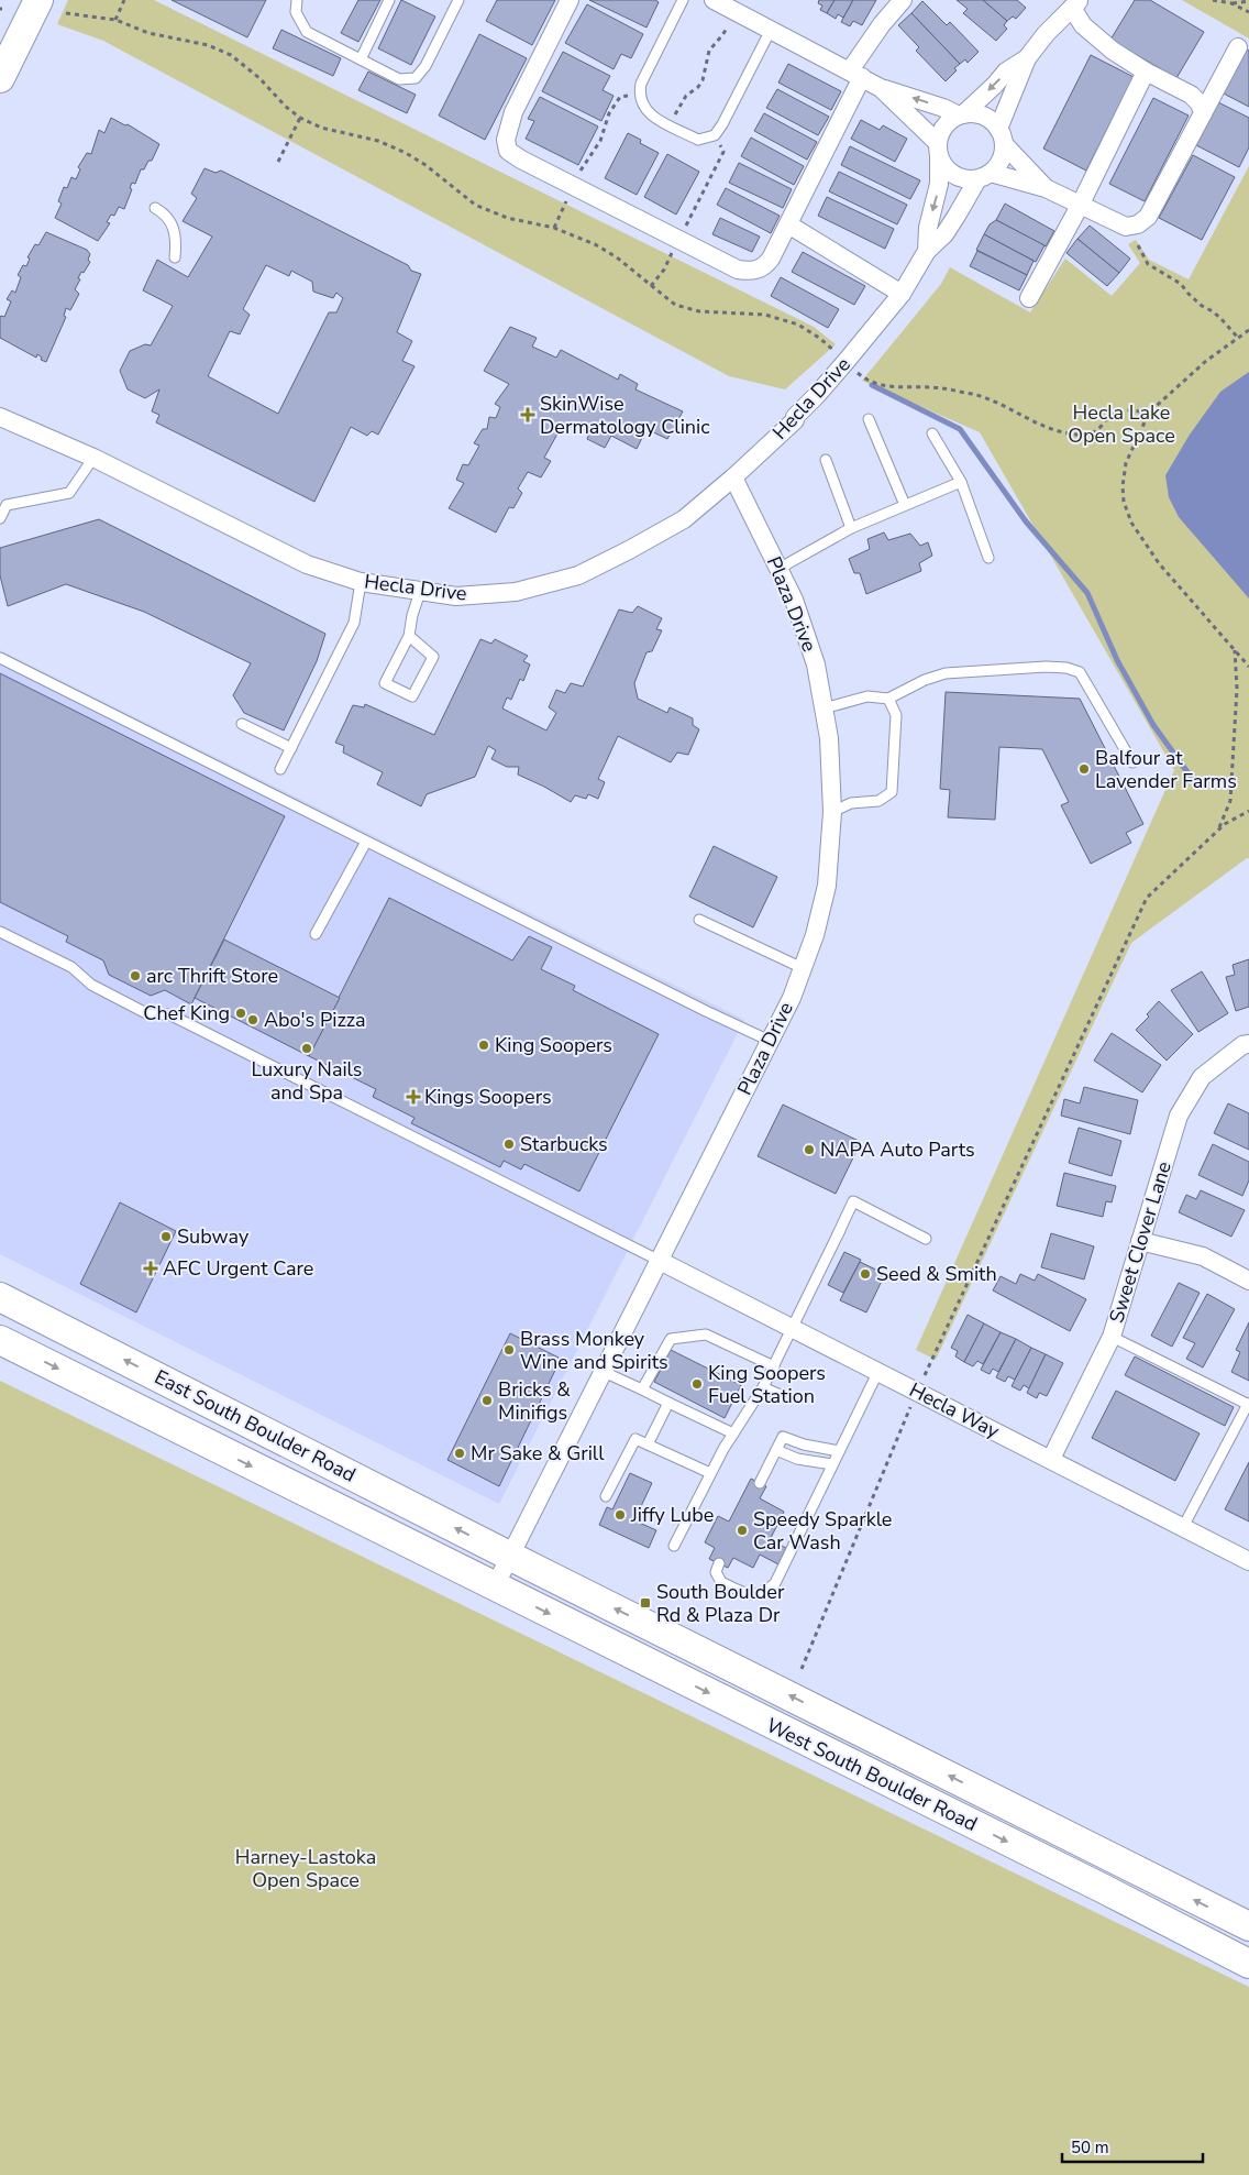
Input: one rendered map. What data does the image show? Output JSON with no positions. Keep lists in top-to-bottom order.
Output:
{
  "streets": {
    "main road": ["East South Boulder Road", "West South Boulder Road"],
    "street": [
      "Hecla Drive",
      "Plaza Drive",
      "Sweet Clover Lane",
      "Hecla Way"
    ]
  },
  "crossings": [
    ["Hecla Drive", "Plaza Drive"],
    ["Plaza Drive", "Hecla Way"],
    ["Plaza Drive", "East South Boulder Road"],
    ["Plaza Drive", "West South Boulder Road"],
    ["Sweet Clover Lane", "Hecla Way"],
    ["East South Boulder Road", "West South Boulder Road"]
  ],
  "parks": ["Hecla Lake Open Space", "Harney-Lastoka Open Space"],
  "places": {
    "health": ["SkinWise Dermatology Clinic", "Kings Soopers", "AFC Urgent Care"],
    "other": [
      "Balfour at Lavender Farms",
      "arc Thrift Store",
      "Chef King",
      "Abo's Pizza",
      "King Soopers",
      "Luxury Nails and Spa",
      "Starbucks",
      "NAPA Auto Parts",
      "Subway",
      "Seed & Smith",
      "Brass Monkey Wine and Spirits",
      "King Soopers Fuel Station",
      "Bricks & Minifigs",
      "Mr Sake & Grill",
      "Jiffy Lube",
      "Speedy Sparkle Car Wash"
    ],
    "transit": ["South Boulder Rd & Plaza Dr"]
  },
  "scale_bar": "50 m"
}
